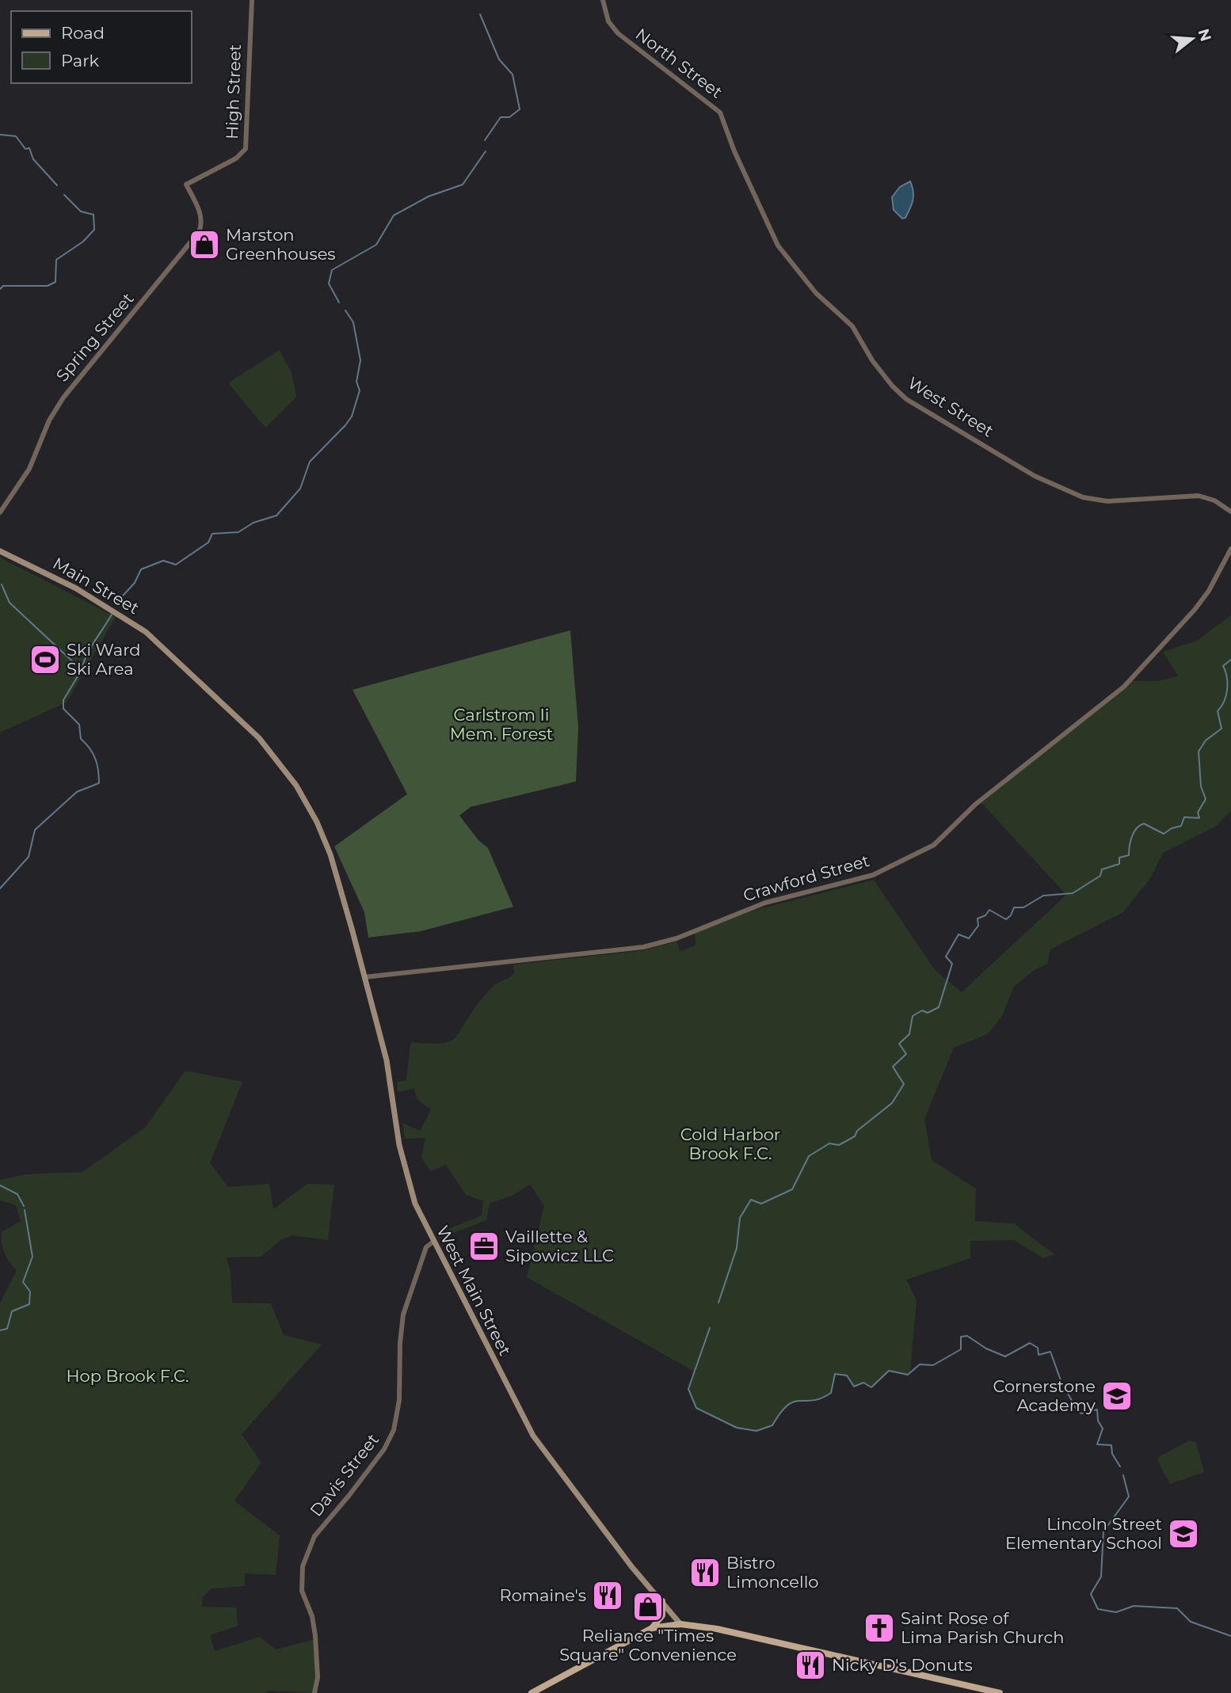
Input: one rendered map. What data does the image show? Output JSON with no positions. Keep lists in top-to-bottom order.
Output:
{
  "streets": {
    "main road": ["Main Street", "West Main Street"],
    "street": [
      "North Street",
      "High Street",
      "Spring Street",
      "West Street",
      "Crawford Street",
      "Davis Street"
    ]
  },
  "crossings": [
    ["North Street", "West Street"],
    ["High Street", "Spring Street"],
    ["Main Street", "West Main Street"],
    ["Crawford Street", "West Main Street"],
    ["West Main Street", "Davis Street"]
  ],
  "parks": ["Carlstrom Ii Mem. Forest", "Cold Harbor Brook F.C.", "Hop Brook F.C."],
  "places": {
    "shop": ["Marston Greenhouses", "Reliance \"Times Square\" Convenience"],
    "sports": ["Ski Ward Ski Area"],
    "office": ["Vaillette & Sipowicz LLC"],
    "school or university": ["Cornerstone Academy", "Lincoln Street Elementary School"],
    "restaurant": ["Bistro Limoncello", "Romaine's", "Nicky D's Donuts"],
    "church": ["Saint Rose of Lima Parish Church"]
  },
  "legend": ["Road", "Park"],
  "north": "right"
}
